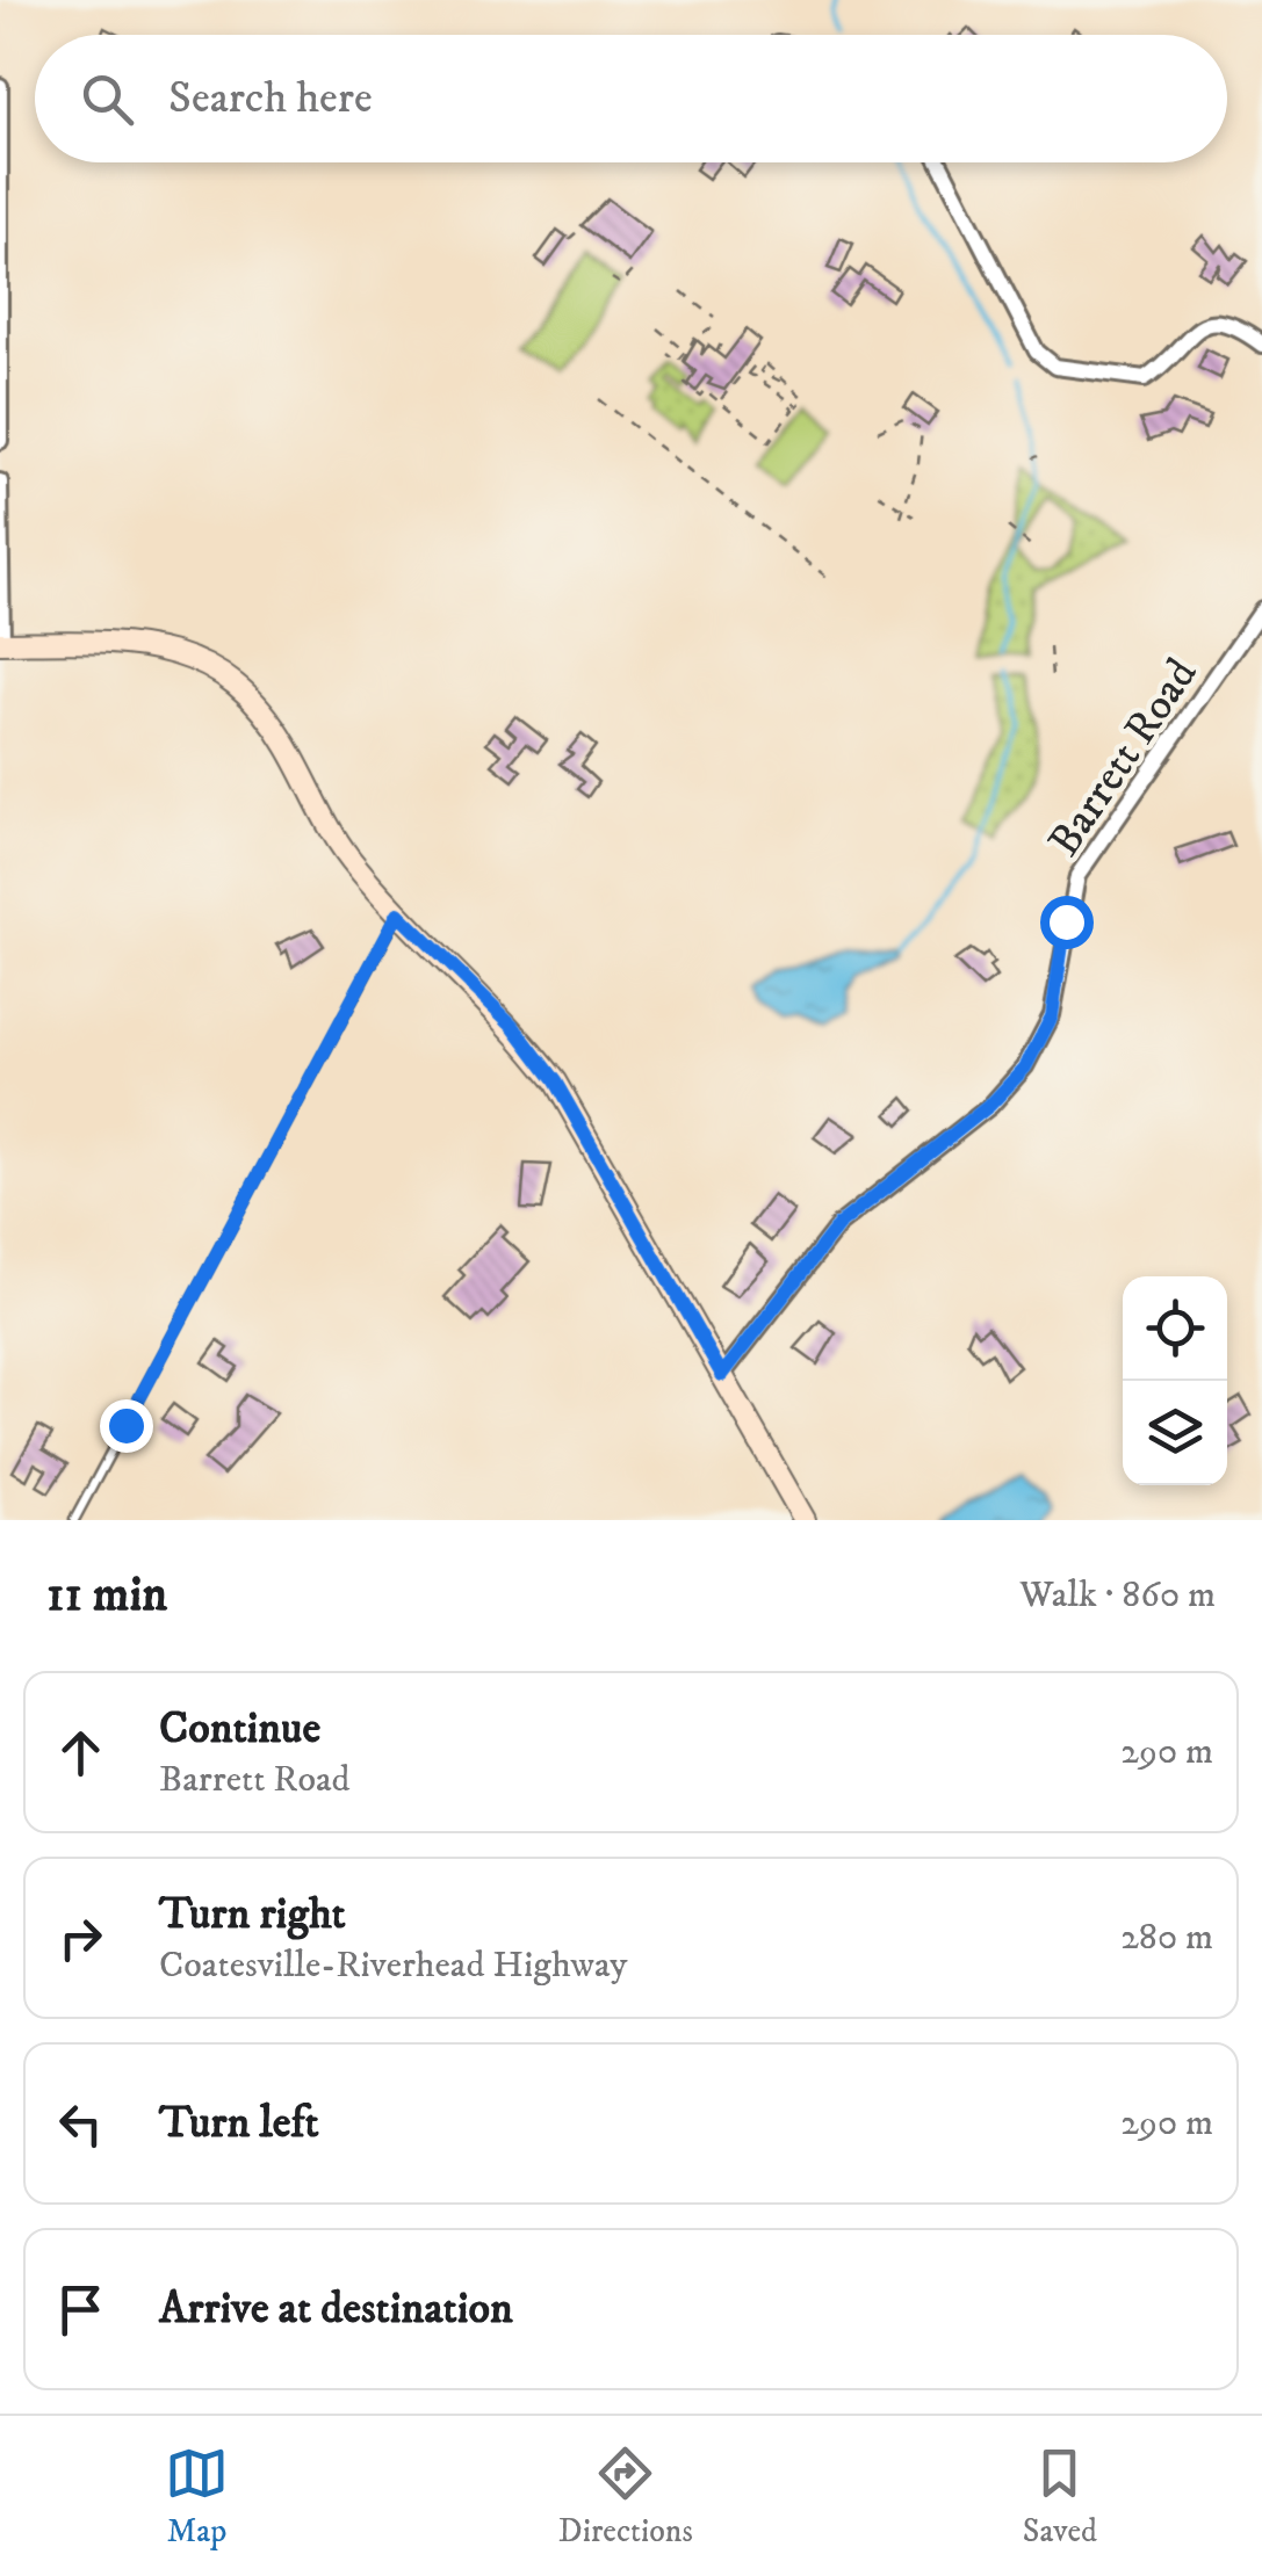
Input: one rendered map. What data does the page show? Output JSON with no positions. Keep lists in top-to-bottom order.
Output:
{
  "streets": {
    "street": ["Barrett Road"]
  },
  "page": {
    "search": "Search here",
    "heading": ["11 min", "Walk · 860 m"],
    "list": [
      ["Continue", "Barrett Road", "290 m"],
      ["Turn right", "Coatesville-Riverhead Highway", "280 m"],
      ["Turn left", "290 m"],
      "Arrive at destination"
    ],
    "nav": ["Map", "Directions", "Saved"]
  }
}
